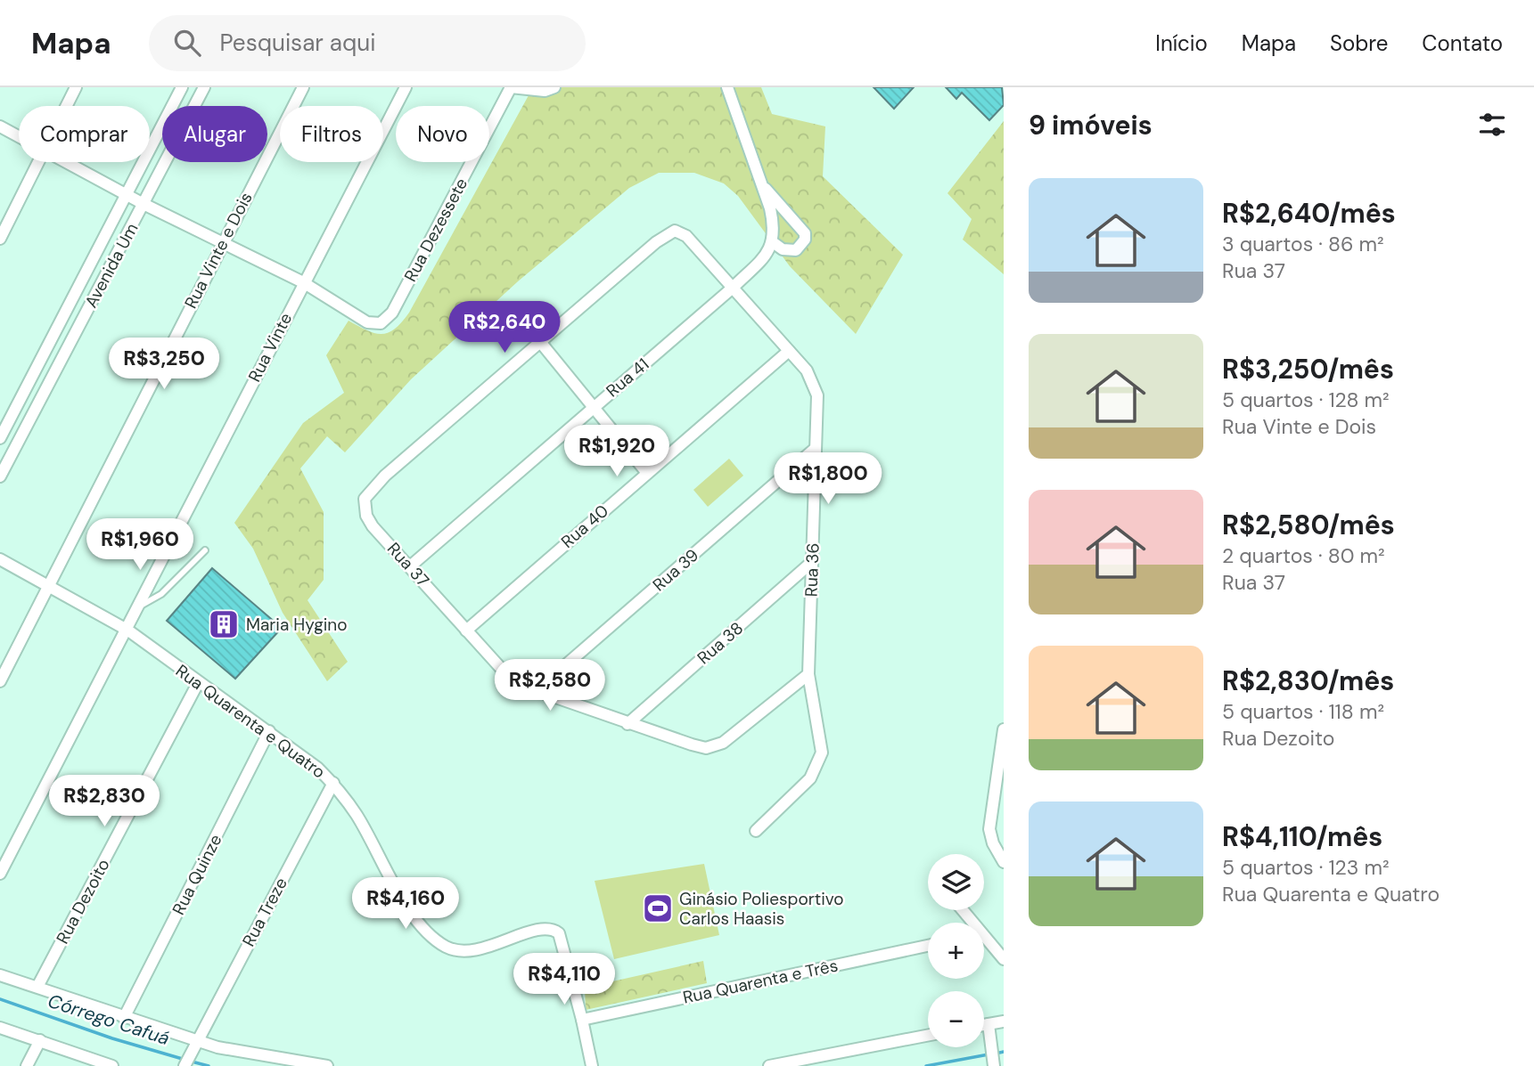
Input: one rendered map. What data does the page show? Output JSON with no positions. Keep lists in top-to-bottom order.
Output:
{
  "streets": {
    "street": [
      "Rua Dezessete",
      "Rua Vinte e Dois",
      "Avenida Um",
      "Rua Vinte",
      "Rua 41",
      "Rua 40",
      "Rua 37",
      "Rua 39",
      "Rua 36",
      "Rua 38",
      "Rua Quarenta e Quatro",
      "Rua Quinze",
      "Rua Dezoito",
      "Rua Treze",
      "Rua Quarenta e Três"
    ]
  },
  "crossings": [
    ["Rua Dezessete", "Rua Vinte"],
    ["Rua Vinte e Dois", "Rua Quarenta e Quatro"],
    ["Rua Vinte", "Rua Quarenta e Quatro"],
    ["Rua 41", "Rua 37"],
    ["Rua 41", "Rua 36"],
    ["Rua 40", "Rua 37"],
    ["Rua 40", "Rua 36"],
    ["Rua 37", "Rua 39"],
    ["Rua 37", "Rua 36"],
    ["Rua 37", "Rua 38"],
    ["Rua 39", "Rua 36"],
    ["Rua 36", "Rua 38"],
    ["Rua Quarenta e Quatro", "Rua Quinze"],
    ["Rua Quarenta e Quatro", "Rua Dezoito"],
    ["Rua Quarenta e Quatro", "Rua Treze"],
    ["Rua Quarenta e Quatro", "Rua Quarenta e Três"]
  ],
  "water": ["Córrego Cafuá"],
  "places": {
    "building": ["Maria Hygino"],
    "sports": ["Ginásio Poliesportivo Carlos Haasis"]
  },
  "page": {
    "header": "Mapa",
    "search": "Pesquisar aqui",
    "nav": [
      "Início",
      "Mapa",
      "Sobre",
      "Contato"
    ],
    "heading": "9 imóveis",
    "chip": [
      "Comprar",
      "Alugar",
      "Filtros",
      "Novo"
    ],
    "list": [
      {
        "name": "R$2,640/mês",
        "note": "3 quartos · 86 m² · Rua 37"
      },
      {
        "name": "R$3,250/mês",
        "note": "5 quartos · 128 m² · Rua Vinte e Dois"
      },
      {
        "name": "R$2,580/mês",
        "note": "2 quartos · 80 m² · Rua 37"
      },
      {
        "name": "R$2,830/mês",
        "note": "5 quartos · 118 m² · Rua Dezoito"
      },
      {
        "name": "R$4,110/mês",
        "note": "5 quartos · 123 m² · Rua Quarenta e Quatro"
      }
    ],
    "price": [
      "R$2,640",
      "R$3,250",
      "R$1,920",
      "R$1,800",
      "R$1,960",
      "R$2,580",
      "R$2,830",
      "R$4,160",
      "R$4,110"
    ],
    "map_buttons": ["+", "−"]
  }
}
